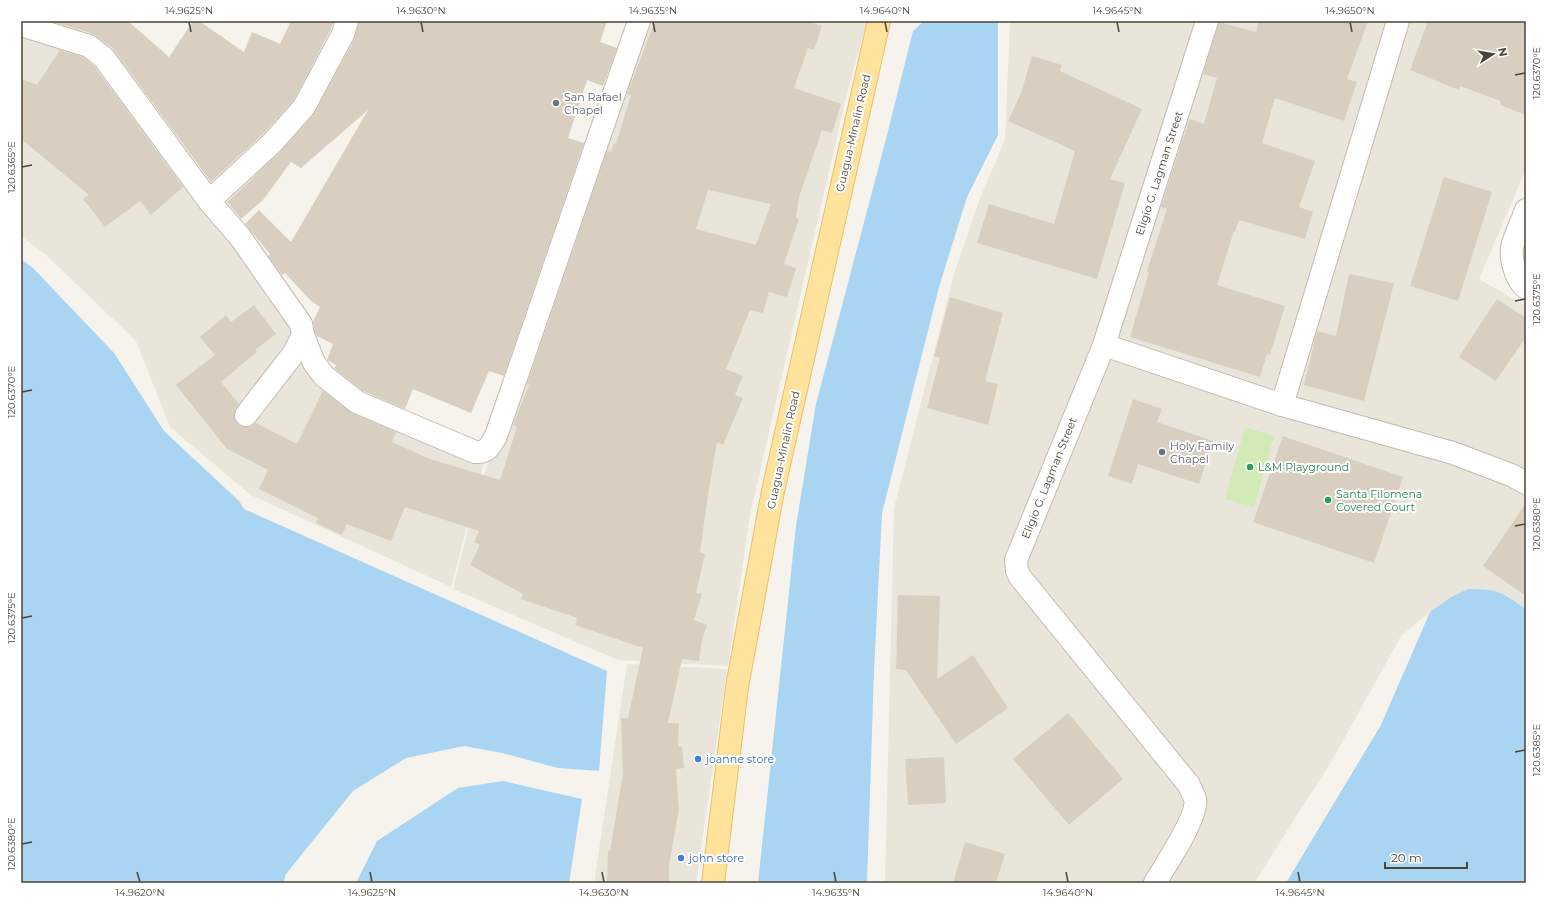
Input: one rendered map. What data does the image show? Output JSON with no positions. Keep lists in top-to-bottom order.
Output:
{
  "streets": {
    "main road": ["Guagua-Minalin Road"],
    "street": ["Eligio G. Lagman Street"]
  },
  "places": [
    "San Rafael Chapel",
    "Holy Family Chapel",
    "L&M Playground",
    "Santa Filomena Covered Court",
    "joanne store",
    "john store"
  ],
  "scale_bar": "20 m",
  "north": "right",
  "coordinates": [
    "14.9625°N",
    "14.9630°N",
    "14.9635°N",
    "14.9640°N",
    "14.9645°N",
    "14.9650°N",
    "120.6370°E",
    "120.6365°E",
    "120.6375°E",
    "120.6380°E",
    "120.6385°E",
    "14.9620°N"
  ]
}
